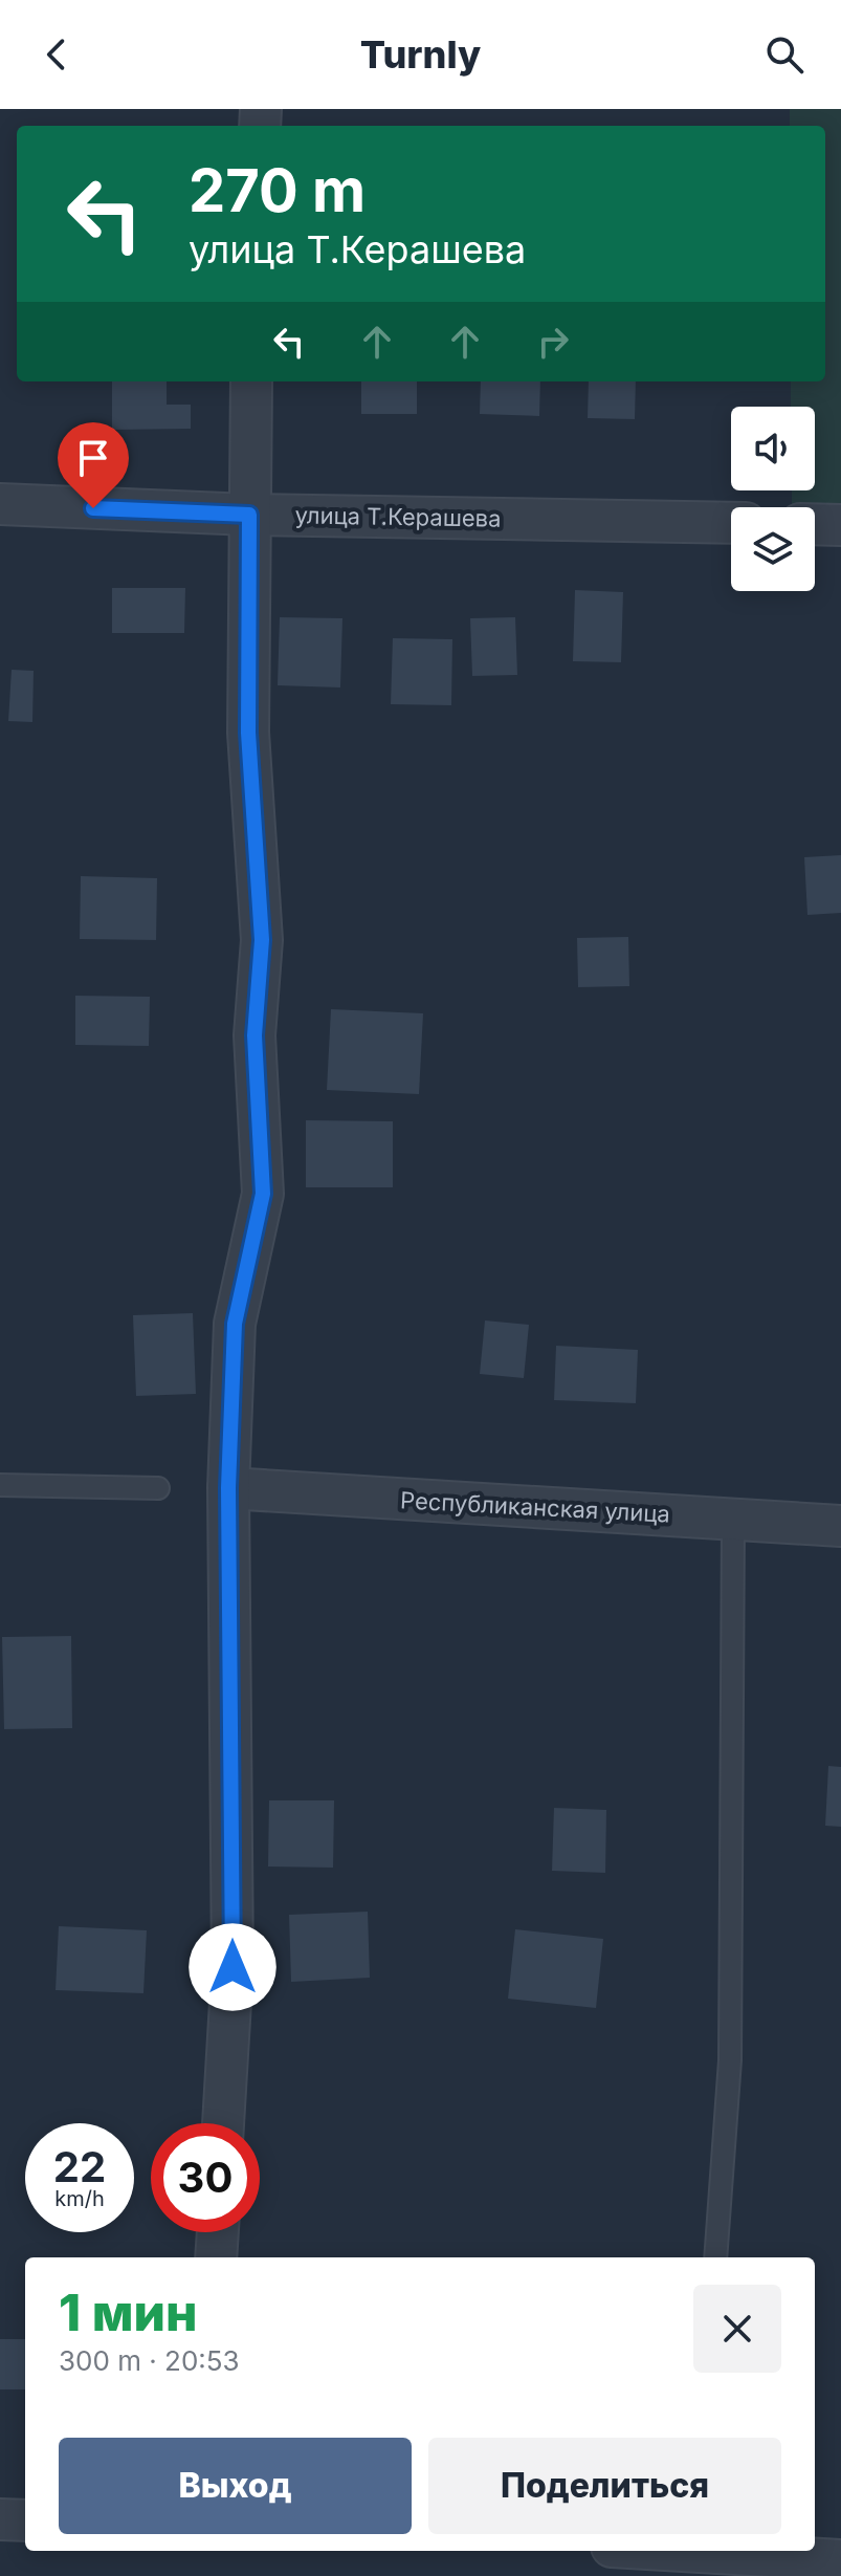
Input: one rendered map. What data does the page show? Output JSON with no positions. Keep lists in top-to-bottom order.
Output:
{
  "streets": {
    "street": ["улица Т.Керашева", "Республиканская улица"]
  },
  "page": {
    "header": "Turnly",
    "turn": ["270 m", "улица Т.Керашева"],
    "speed": "22 km/h",
    "limit": "30",
    "heading": ["1 мин", "300 m · 20:53"],
    "buttons": ["Выход", "Поделиться"]
  }
}
